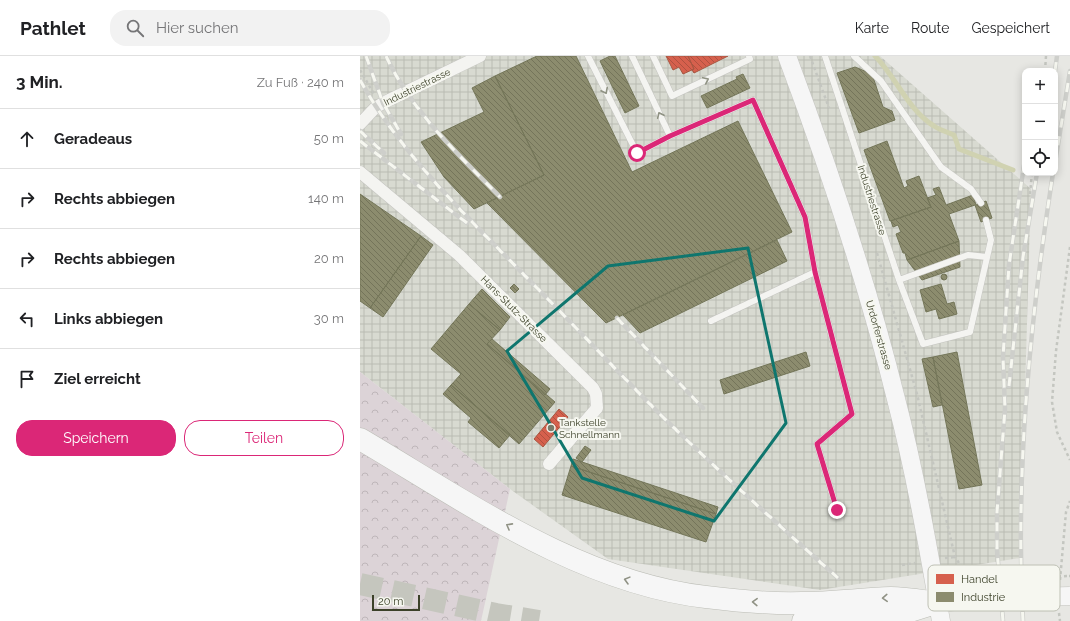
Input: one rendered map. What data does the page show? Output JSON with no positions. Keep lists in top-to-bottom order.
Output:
{
  "streets": {
    "main road": ["Urdorferstrasse"],
    "street": ["Industriestrasse", "Hans-Stutz-Strasse"]
  },
  "places": ["Tankstelle Schnellmann"],
  "legend": ["Handel", "Industrie"],
  "scale_bar": "20 m",
  "page": {
    "header": "Pathlet",
    "search": "Hier suchen",
    "nav": ["Karte", "Route", "Gespeichert"],
    "heading": ["3 Min.", "Zu Fuß · 240 m"],
    "map_buttons": ["+", "−"],
    "list": [
      ["Geradeaus", "50 m"],
      ["Rechts abbiegen", "140 m"],
      ["Rechts abbiegen", "20 m"],
      ["Links abbiegen", "30 m"],
      "Ziel erreicht"
    ],
    "buttons": ["Speichern", "Teilen"],
    "scale": "20 m"
  }
}
